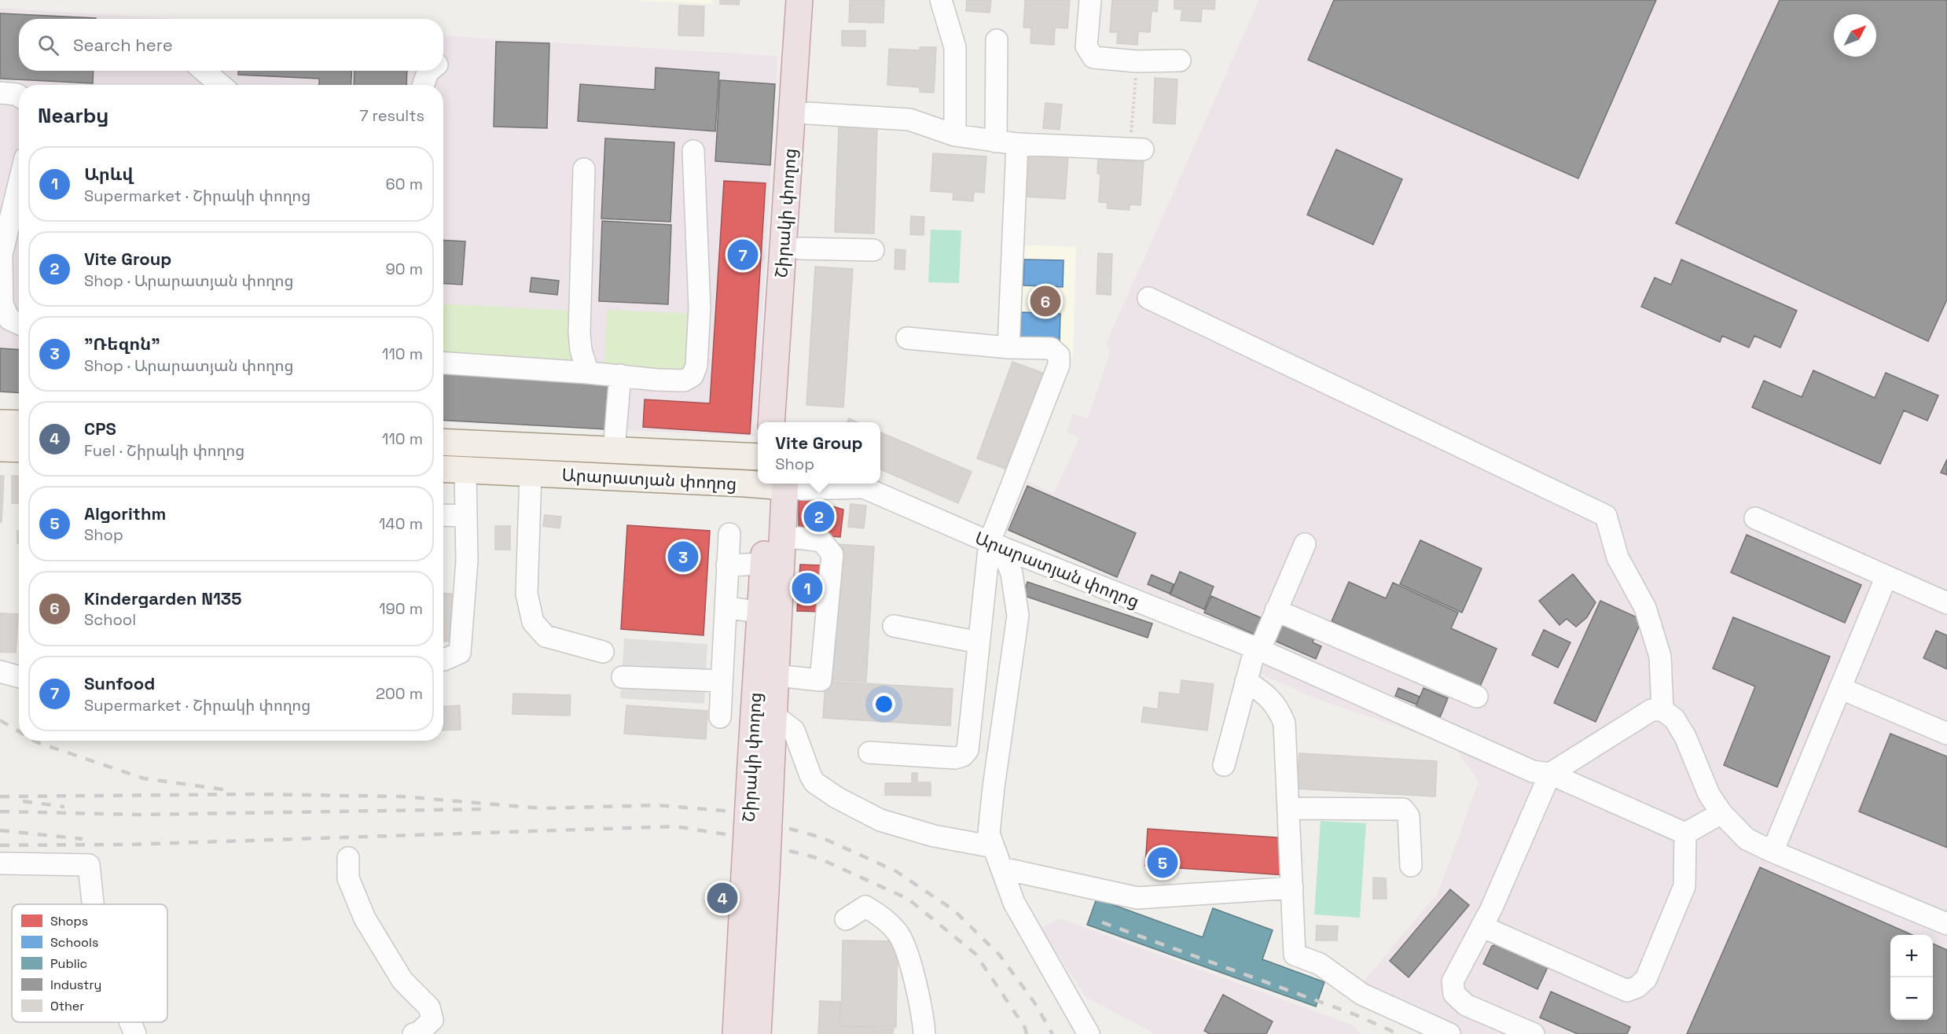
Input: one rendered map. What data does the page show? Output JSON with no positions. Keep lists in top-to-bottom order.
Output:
{
  "streets": {
    "highway": ["Շիրակի փողոց"],
    "main road": ["Արարատյան փողոց"]
  },
  "legend": [
    "Shops",
    "Schools",
    "Public",
    "Industry",
    "Other"
  ],
  "north": "top right",
  "page": {
    "search": "Search here",
    "heading": ["Nearby", "7 results"],
    "list": [
      {
        "mark": "1",
        "name": "Արևվ",
        "note": "Supermarket · Շիրակի փողոց",
        "value": "60 m"
      },
      {
        "mark": "2",
        "name": "Vite Group",
        "note": "Shop · Արարատյան փողոց",
        "value": "90 m"
      },
      {
        "mark": "3",
        "name": "\"Ռեզոն\"",
        "note": "Shop · Արարատյան փողոց",
        "value": "110 m"
      },
      {
        "mark": "4",
        "name": "CPS",
        "note": "Fuel · Շիրակի փողոց",
        "value": "110 m"
      },
      {
        "mark": "5",
        "name": "Algorithm",
        "note": "Shop",
        "value": "140 m"
      },
      {
        "mark": "6",
        "name": "Kindergarden N135",
        "note": "School",
        "value": "190 m"
      },
      {
        "mark": "7",
        "name": "Sunfood",
        "note": "Supermarket · Շիրակի փողոց",
        "value": "200 m"
      }
    ],
    "pins": [
      "7",
      "6",
      "2",
      "3",
      "1",
      "5",
      "4"
    ],
    "popup": ["Vite Group", "Shop"],
    "map_buttons": ["+", "−"]
  }
}
